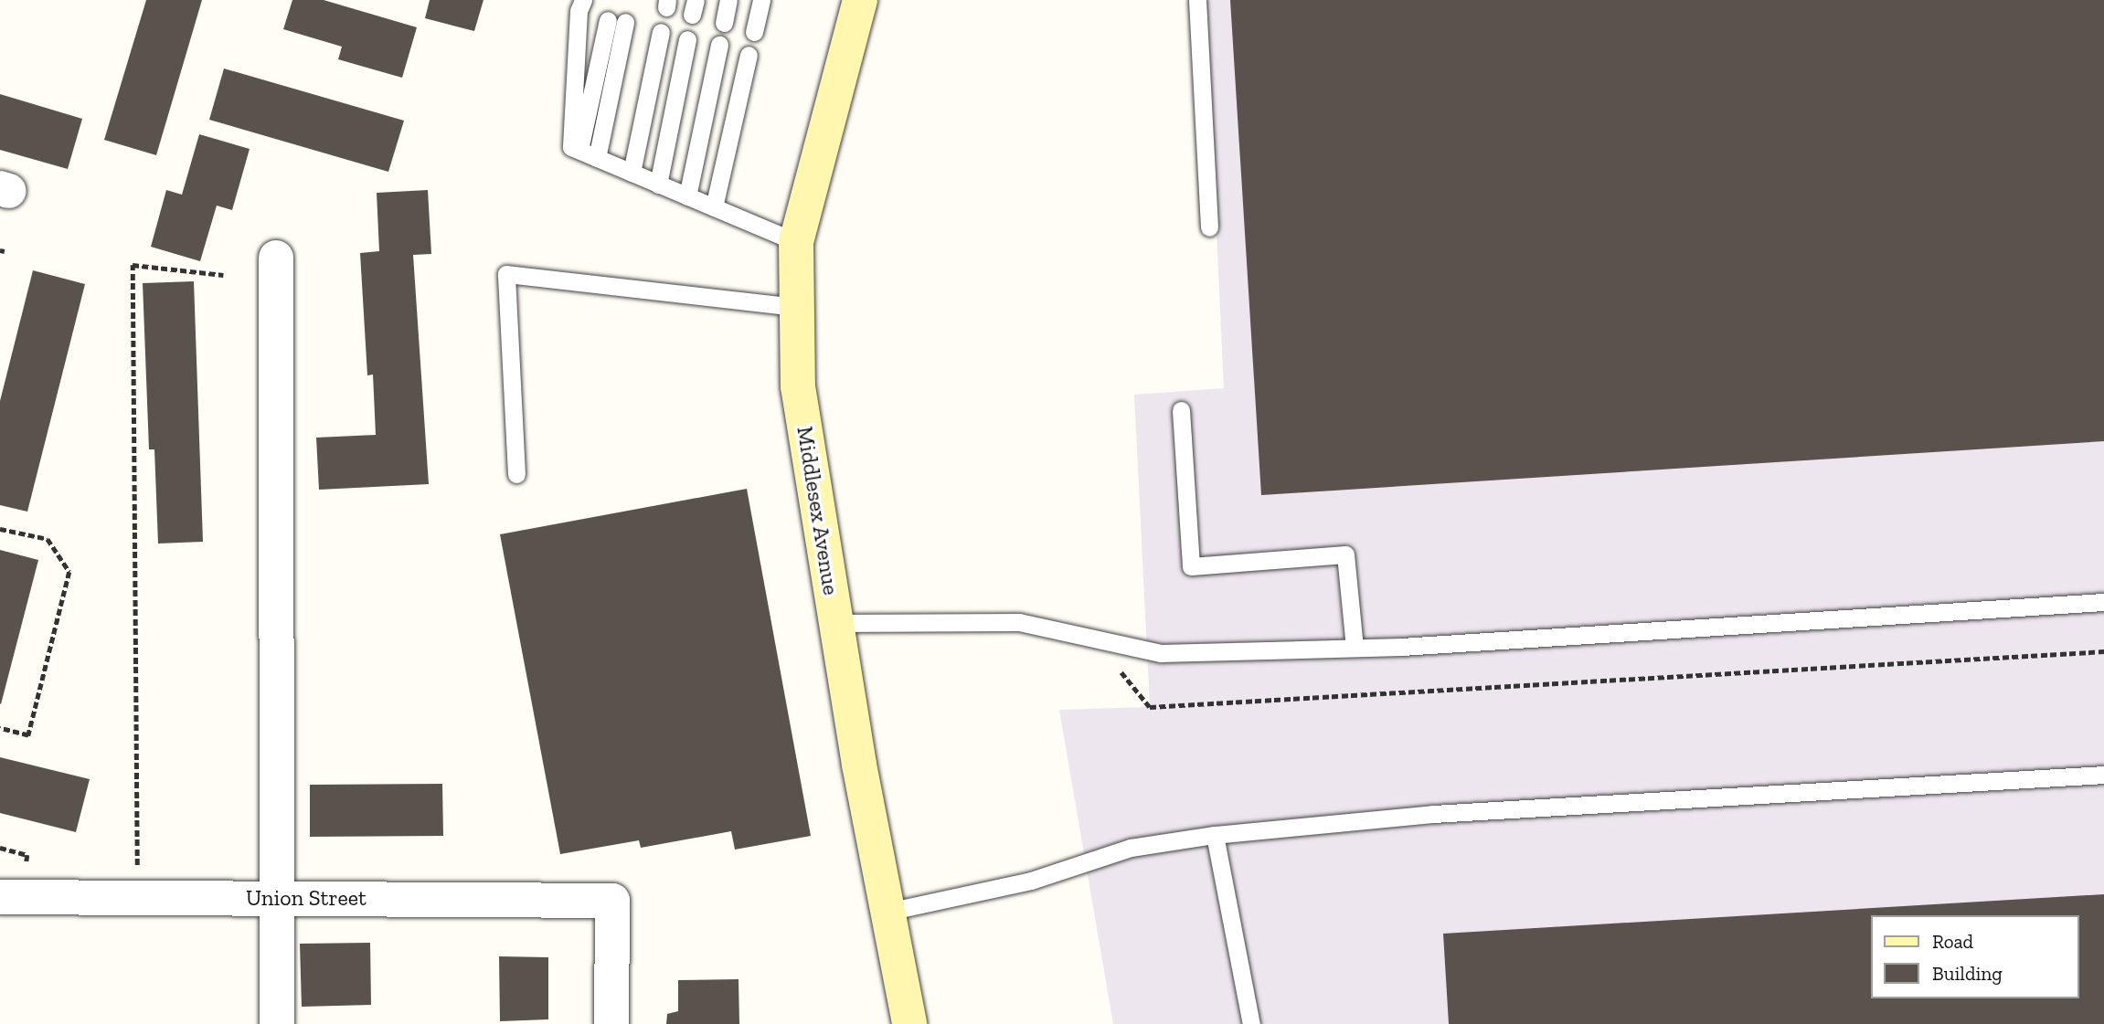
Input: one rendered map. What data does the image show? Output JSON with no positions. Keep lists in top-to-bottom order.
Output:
{
  "streets": {
    "main road": ["Middlesex Avenue"],
    "street": ["Union Street"]
  },
  "legend": ["Road", "Building"]
}
